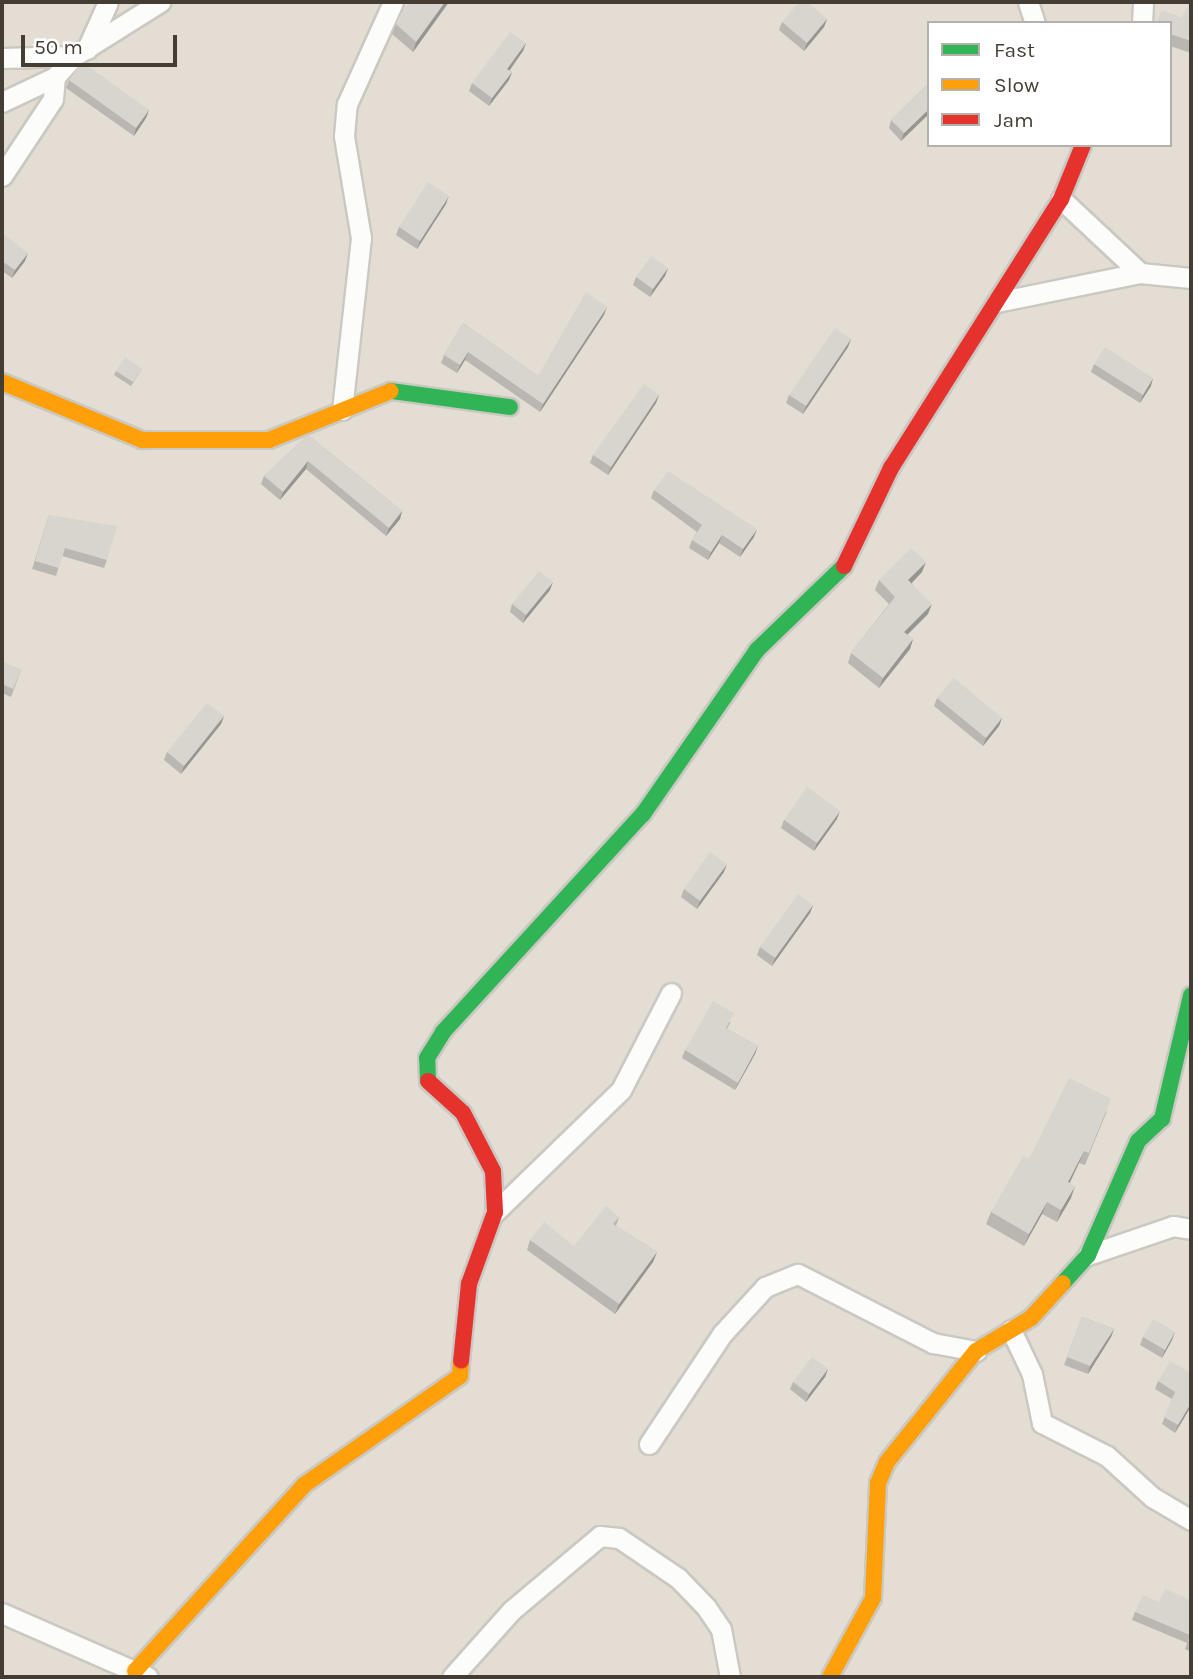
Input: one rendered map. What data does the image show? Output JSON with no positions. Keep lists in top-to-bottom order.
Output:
{
  "legend": ["Fast", "Slow", "Jam"],
  "scale_bar": "50 m"
}
